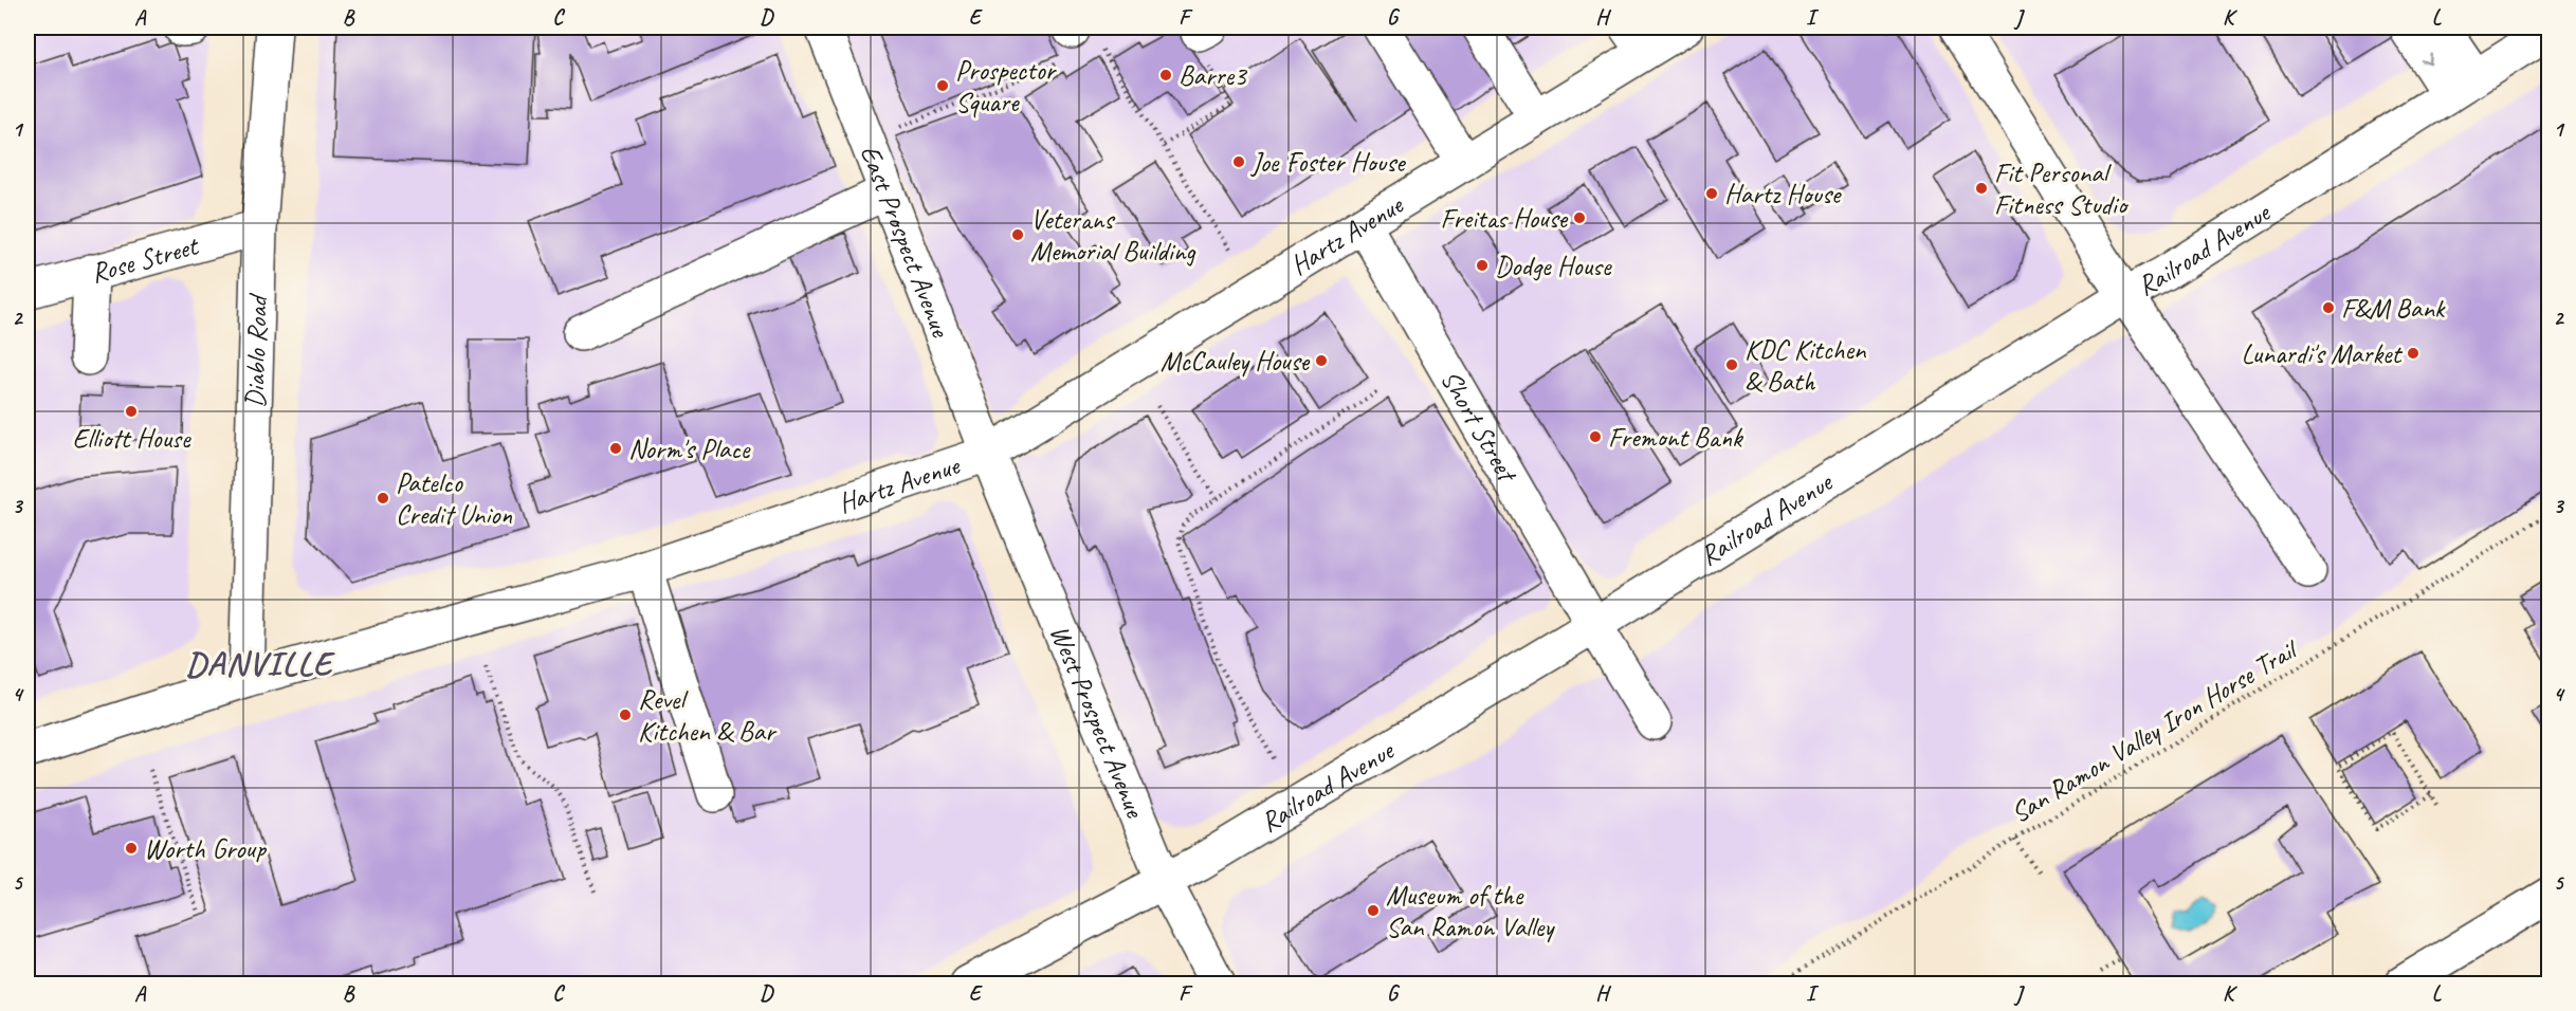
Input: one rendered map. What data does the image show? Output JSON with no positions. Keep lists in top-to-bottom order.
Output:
{
  "streets": {
    "street": [
      "Hartz Avenue",
      "East Prospect Avenue",
      "Railroad Avenue",
      "Rose Street",
      "Diablo Road",
      "Short Street",
      "West Prospect Avenue"
    ],
    "path": ["San Ramon Valley Iron Horse Trail"]
  },
  "crossings": [
    ["Hartz Avenue", "East Prospect Avenue"],
    ["Hartz Avenue", "Diablo Road"],
    ["Hartz Avenue", "Short Street"],
    ["Hartz Avenue", "West Prospect Avenue"],
    ["East Prospect Avenue", "West Prospect Avenue"],
    ["Railroad Avenue", "Short Street"],
    ["Railroad Avenue", "West Prospect Avenue"],
    ["Rose Street", "Diablo Road"]
  ],
  "districts": ["DANVILLE"],
  "places": [
    "Barre3",
    "Prospector Square",
    "Joe Foster House",
    "Fit Personal Fitness Studio",
    "Hartz House",
    "Freitas House",
    "Veterans Memorial Building",
    "Dodge House",
    "F&M Bank",
    "Lunardi's Market",
    "McCauley House",
    "KDC Kitchen & Bath",
    "Elliott House",
    "Fremont Bank",
    "Norm's Place",
    "Patelco Credit Union",
    "Revel Kitchen & Bar",
    "Worth Group",
    "Museum of the San Ramon Valley"
  ],
  "grid": {
    "columns": [
      "A",
      "B",
      "C",
      "D",
      "E",
      "F",
      "G",
      "H",
      "I",
      "J",
      "K",
      "L"
    ],
    "rows": [
      "1",
      "2",
      "3",
      "4",
      "5"
    ]
  }
}
